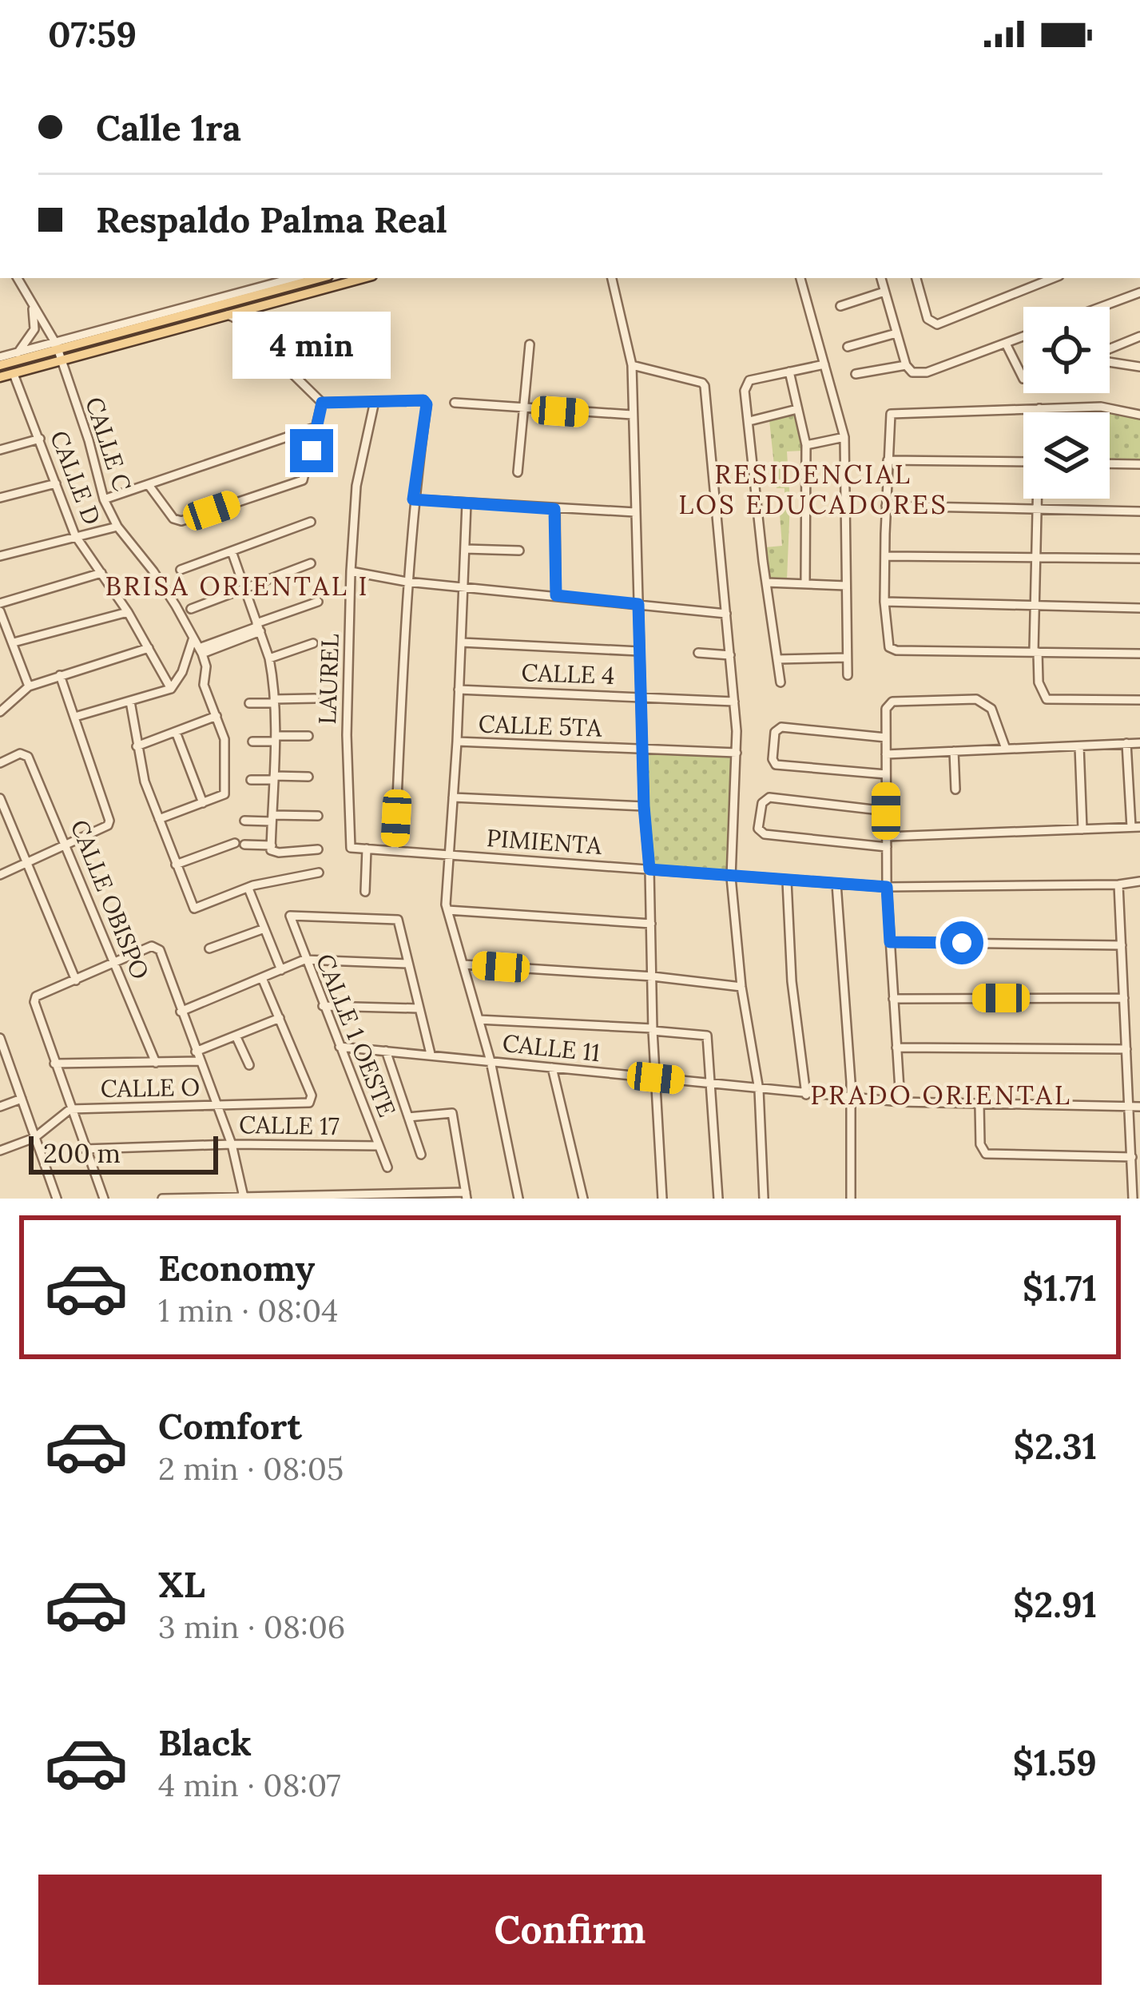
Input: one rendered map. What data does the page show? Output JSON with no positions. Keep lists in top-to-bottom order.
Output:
{
  "streets": {
    "street": [
      "CALLE C",
      "CALLE D",
      "CALLE 4",
      "LAUREL",
      "CALLE 5TA",
      "PIMIENTA",
      "CALLE OBISPO",
      "CALLE 1 OESTE",
      "CALLE 11",
      "CALLE O",
      "CALLE 17"
    ]
  },
  "crossings": [
    ["LAUREL", "PIMIENTA"],
    ["CALLE 1 OESTE", "CALLE 11"],
    ["CALLE 1 OESTE", "CALLE 17"]
  ],
  "districts": ["RESIDENCIAL LOS EDUCADORES", "BRISA ORIENTAL I", "PRADO ORIENTAL"],
  "scale_bar": "200 m",
  "page": {
    "status": "07:59",
    "banner": ["Calle 1ra", "Respaldo Palma Real"],
    "bubble": "4 min",
    "scale": "200 m",
    "list": [
      {
        "name": "Economy",
        "note": "1 min · 08:04",
        "value": "$1.71"
      },
      {
        "name": "Comfort",
        "note": "2 min · 08:05",
        "value": "$2.31"
      },
      {
        "name": "XL",
        "note": "3 min · 08:06",
        "value": "$2.91"
      },
      {
        "name": "Black",
        "note": "4 min · 08:07",
        "value": "$1.59"
      }
    ],
    "buttons": "Confirm"
  }
}
